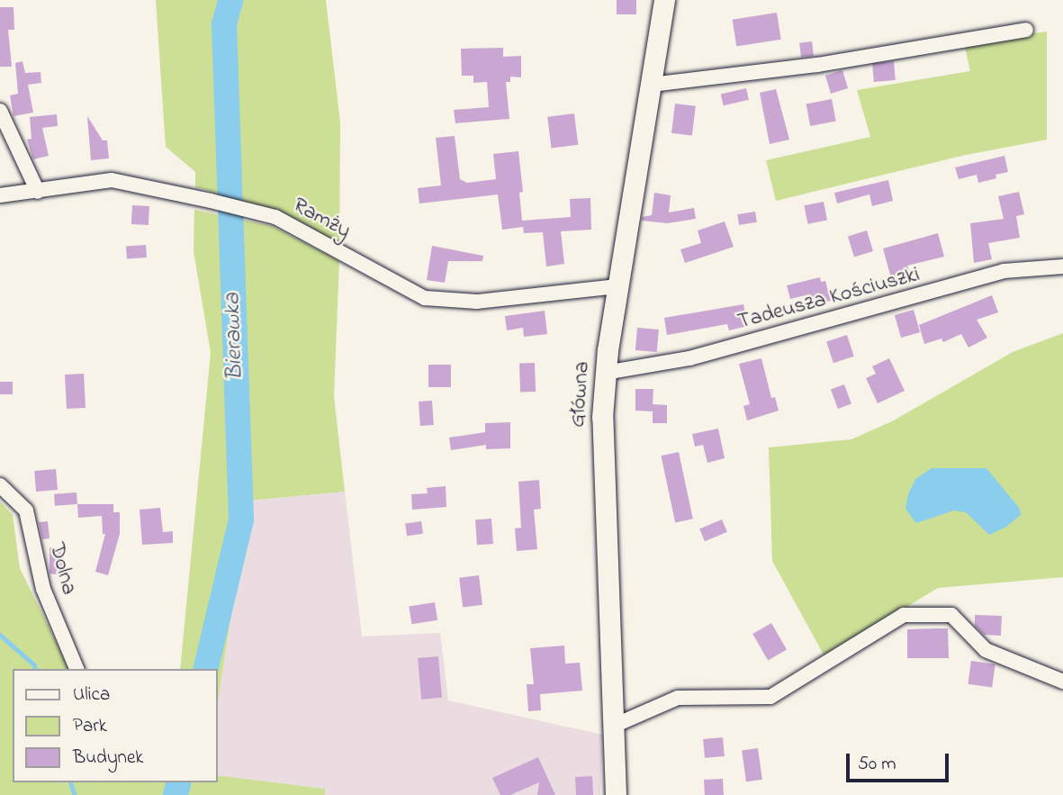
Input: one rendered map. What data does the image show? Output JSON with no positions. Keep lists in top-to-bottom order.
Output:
{
  "streets": {
    "main road": ["Główna"],
    "street": ["Ramży", "Tadeusza Kościuszki", "Dolna"]
  },
  "crossings": [
    ["Ramży", "Główna"],
    ["Tadeusza Kościuszki", "Główna"]
  ],
  "water": ["Bierawka"],
  "legend": ["Ulica", "Park", "Budynek"],
  "scale_bar": "50 m"
}
